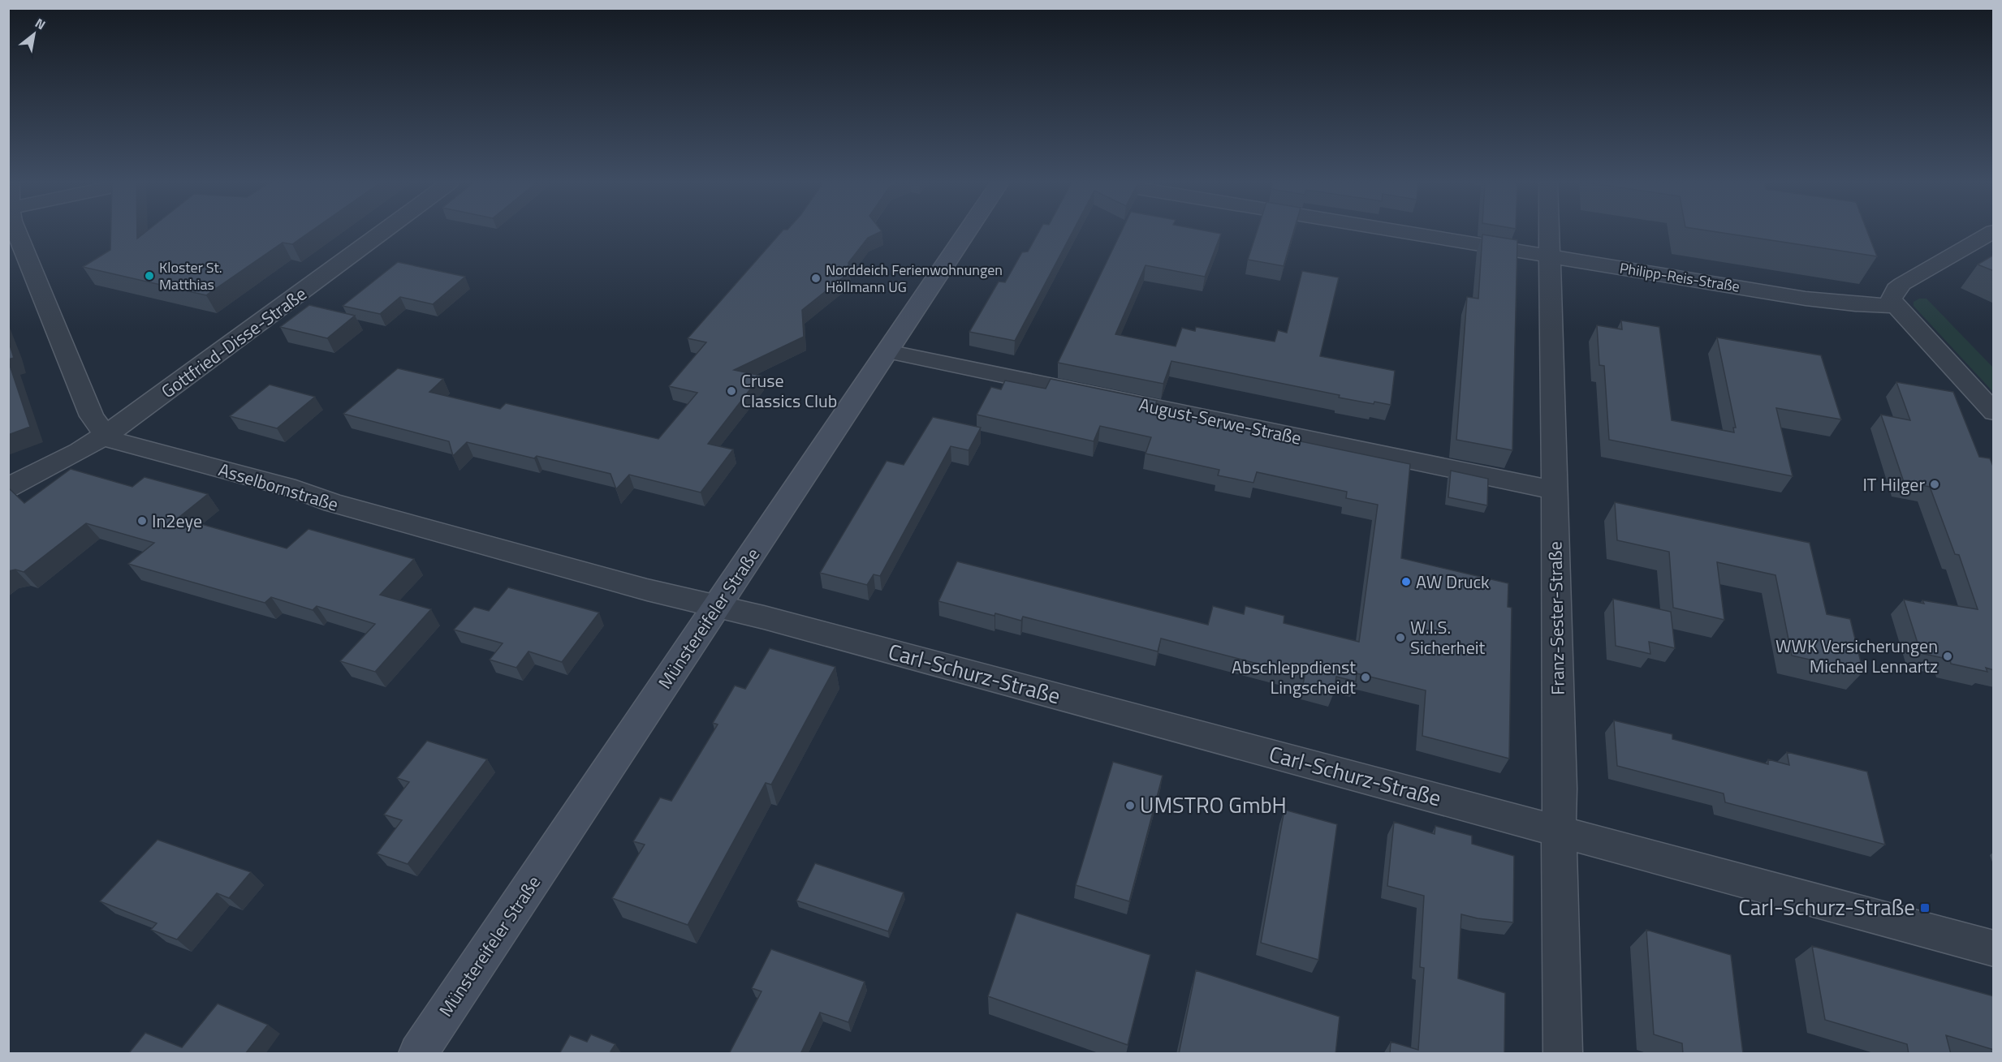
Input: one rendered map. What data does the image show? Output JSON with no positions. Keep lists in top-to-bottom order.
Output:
{
  "streets": {
    "street": [
      "Philipp-Reis-Straße",
      "Gottfried-Disse-Straße",
      "August-Serwe-Straße",
      "Asselbornstraße",
      "Münstereifeler Straße",
      "Franz-Sester-Straße",
      "Carl-Schurz-Straße"
    ]
  },
  "crossings": [
    ["Philipp-Reis-Straße", "Franz-Sester-Straße"],
    ["Gottfried-Disse-Straße", "Asselbornstraße"],
    ["August-Serwe-Straße", "Münstereifeler Straße"],
    ["August-Serwe-Straße", "Franz-Sester-Straße"],
    ["Asselbornstraße", "Münstereifeler Straße"],
    ["Asselbornstraße", "Carl-Schurz-Straße"],
    ["Münstereifeler Straße", "Carl-Schurz-Straße"],
    ["Franz-Sester-Straße", "Carl-Schurz-Straße"]
  ],
  "places": {
    "other": [
      "Kloster St. Matthias",
      "Norddeich Ferienwohnungen Höllmann UG",
      "Cruse Classics Club",
      "IT Hilger",
      "In2eye",
      "AW Druck",
      "W.I.S. Sicherheit",
      "WWK Versicherungen Michael Lennartz",
      "Abschleppdienst Lingscheidt",
      "UMSTRO GmbH"
    ],
    "transit": ["Carl-Schurz-Straße"]
  },
  "north": "top right"
}
